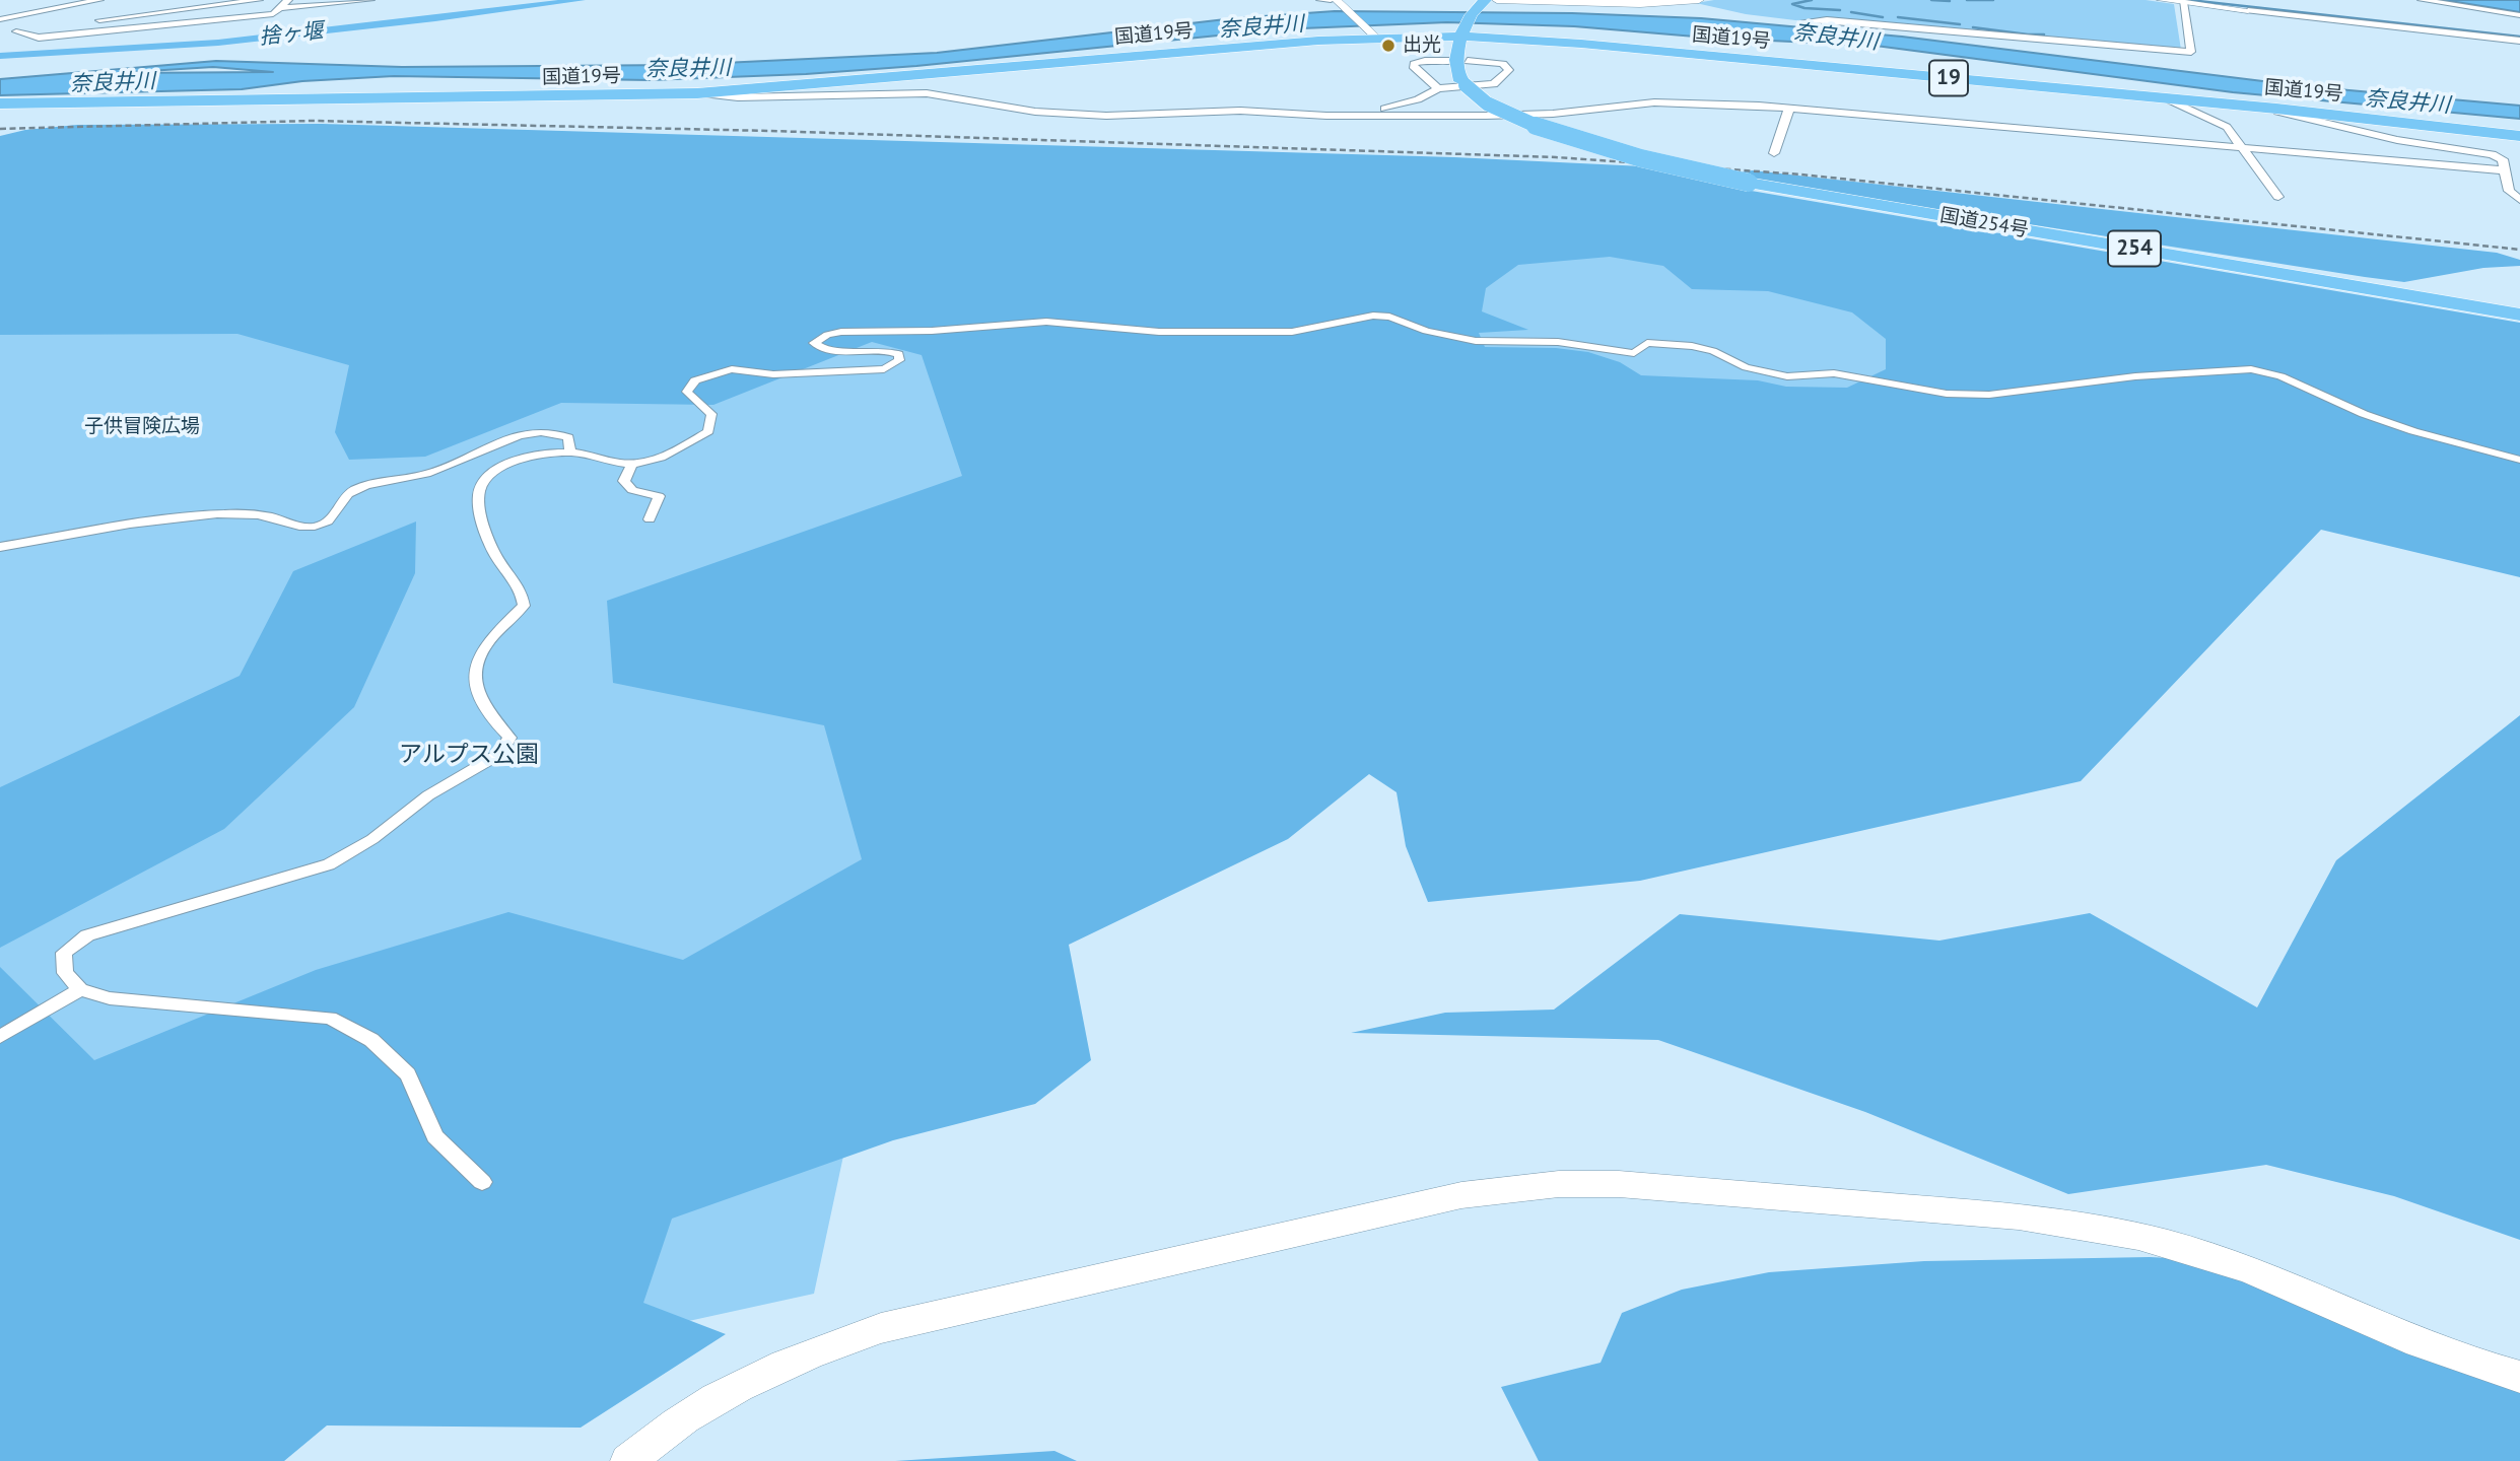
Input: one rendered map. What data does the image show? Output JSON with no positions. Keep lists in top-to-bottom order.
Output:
{
  "streets": {
    "highway": [
      "国道19号",
      "19",
      "国道254号",
      "254"
    ]
  },
  "water": ["奈良井川", "捨ヶ堰"],
  "parks": ["子供冒険広場", "アルプス公園"],
  "places": ["出光"]
}
